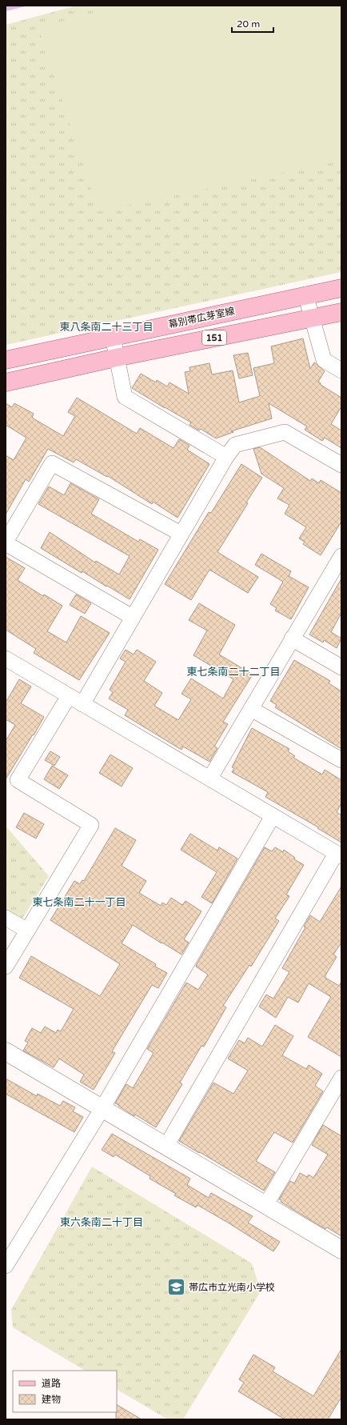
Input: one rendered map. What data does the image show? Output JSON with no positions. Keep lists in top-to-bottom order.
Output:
{
  "streets": {
    "main road": ["幕別帯広芽室線", "151"]
  },
  "districts": [
    "東八条南二十三丁目",
    "東七条南二十二丁目",
    "東七条南二十一丁目",
    "東六条南二十丁目"
  ],
  "places": {
    "school or university": ["帯広市立光南小学校"]
  },
  "legend": ["道路", "建物"],
  "scale_bar": "20 m"
}
